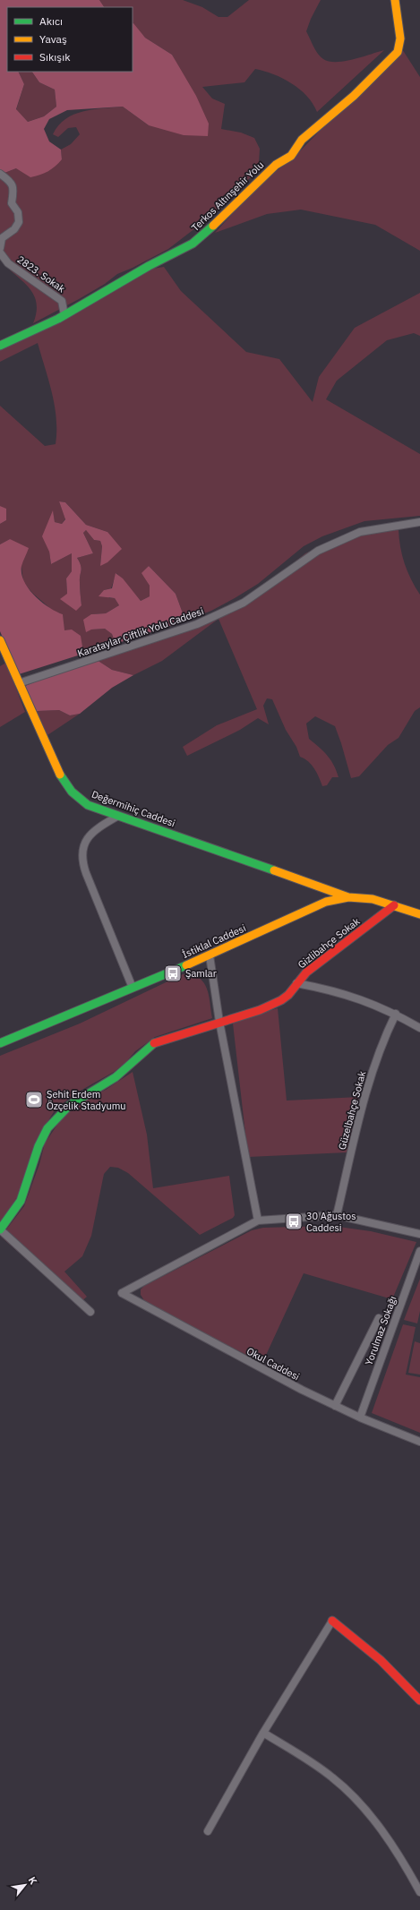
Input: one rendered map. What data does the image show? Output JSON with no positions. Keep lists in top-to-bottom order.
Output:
{
  "streets": {
    "street": [
      "Terkos Altınşehir Yolu",
      "2823. Sokak",
      "Karataylar Çiftlik Yolu Caddesi",
      "Değermihiç Caddesi",
      "İstiklal Caddesi",
      "Gizlibahçe Sokak",
      "Güzelbahçe Sokak",
      "Yorulmaz Sokağı",
      "Okul Caddesi"
    ]
  },
  "crossings": [
    ["Terkos Altınşehir Yolu", "2823. Sokak"],
    ["Karataylar Çiftlik Yolu Caddesi", "Değermihiç Caddesi"],
    ["Değermihiç Caddesi", "İstiklal Caddesi"],
    ["İstiklal Caddesi", "Gizlibahçe Sokak"],
    ["Yorulmaz Sokağı", "Okul Caddesi"]
  ],
  "places": {
    "bus stop": ["Şamlar", "30 Ağustos Caddesi"],
    "sports": ["Şehit Erdem Özçelik Stadyumu"]
  },
  "legend": ["Akıcı", "Yavaş", "Sıkışık"],
  "north": "top right"
}
